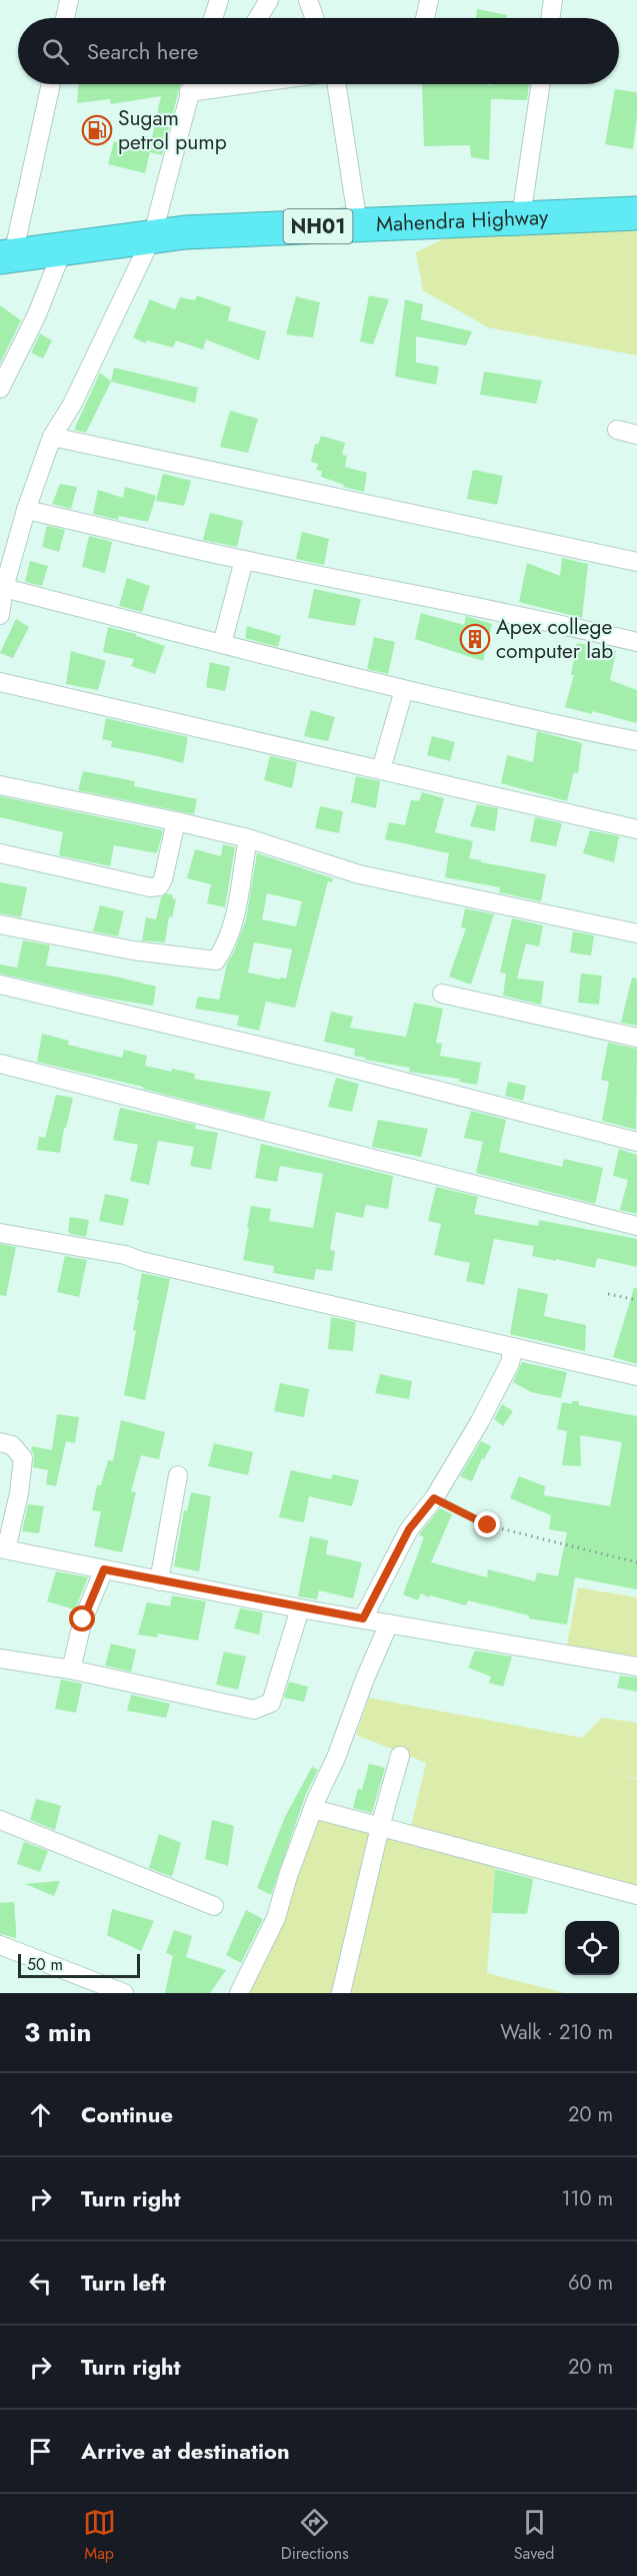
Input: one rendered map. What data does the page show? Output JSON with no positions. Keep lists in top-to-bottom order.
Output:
{
  "streets": {
    "highway": ["Mahendra Highway", "NH01"]
  },
  "places": {
    "fuel station": ["Sugam petrol pump"],
    "building": ["Apex college computer lab"]
  },
  "scale_bar": "50 m",
  "page": {
    "search": "Search here",
    "scale": "50 m",
    "heading": ["3 min", "Walk · 210 m"],
    "list": [
      ["Continue", "20 m"],
      ["Turn right", "110 m"],
      ["Turn left", "60 m"],
      ["Turn right", "20 m"],
      "Arrive at destination"
    ],
    "nav": ["Map", "Directions", "Saved"]
  }
}
